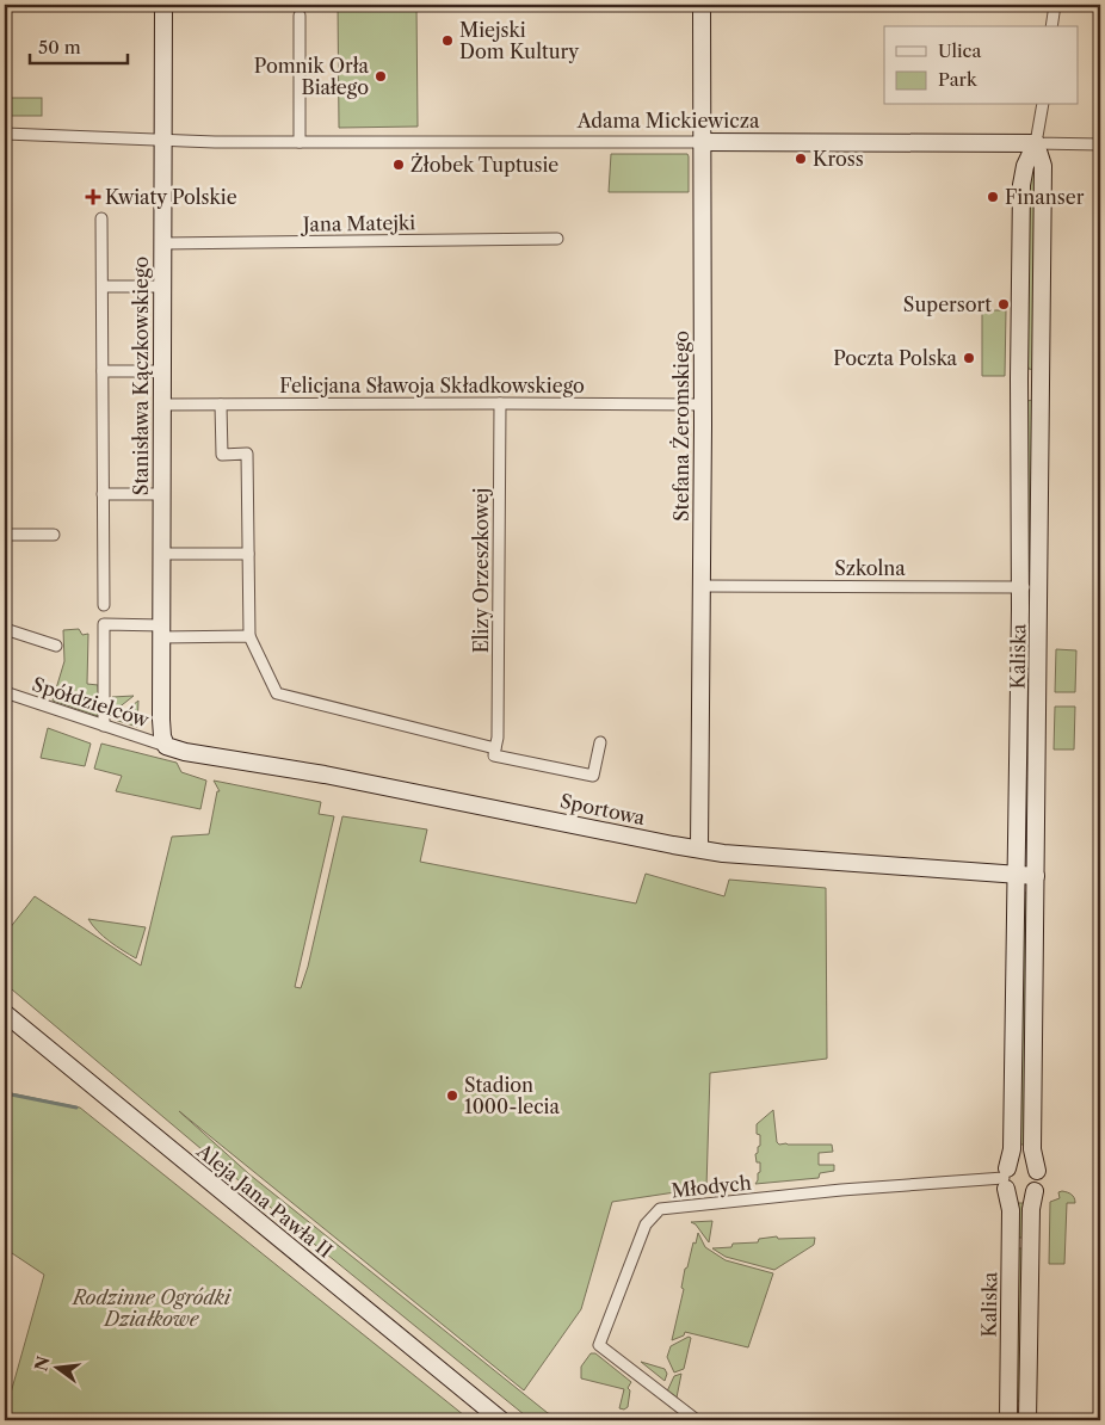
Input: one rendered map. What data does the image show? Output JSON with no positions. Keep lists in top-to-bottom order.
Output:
{
  "streets": {
    "street": [
      "Adama Mickiewicza",
      "Jana Matejki",
      "Stanisława Kączkowskiego",
      "Felicjana Sławoja Składkowskiego",
      "Stefana Żeromskiego",
      "Szkolna",
      "Elizy Orzeszkowej",
      "Kaliska",
      "Spółdzielców",
      "Sportowa",
      "Młodych",
      "Aleja Jana Pawła II"
    ]
  },
  "crossings": [
    ["Adama Mickiewicza", "Stanisława Kączkowskiego"],
    ["Adama Mickiewicza", "Stefana Żeromskiego"],
    ["Adama Mickiewicza", "Kaliska"],
    ["Jana Matejki", "Stanisława Kączkowskiego"],
    ["Stanisława Kączkowskiego", "Felicjana Sławoja Składkowskiego"],
    ["Stanisława Kączkowskiego", "Spółdzielców"],
    ["Stanisława Kączkowskiego", "Sportowa"],
    ["Felicjana Sławoja Składkowskiego", "Stefana Żeromskiego"],
    ["Felicjana Sławoja Składkowskiego", "Elizy Orzeszkowej"],
    ["Stefana Żeromskiego", "Szkolna"],
    ["Stefana Żeromskiego", "Sportowa"],
    ["Szkolna", "Kaliska"],
    ["Kaliska", "Sportowa"],
    ["Kaliska", "Młodych"],
    ["Spółdzielców", "Sportowa"]
  ],
  "parks": ["Rodzinne Ogródki Działkowe"],
  "places": {
    "other": [
      "Miejski Dom Kultury",
      "Pomnik Orła Białego",
      "Kross",
      "Żłobek Tuptusie",
      "Finanser",
      "Supersort",
      "Poczta Polska",
      "Stadion 1000-lecia"
    ],
    "health": ["Kwiaty Polskie"]
  },
  "legend": ["Ulica", "Park"],
  "scale_bar": "50 m",
  "north": "left"
}
